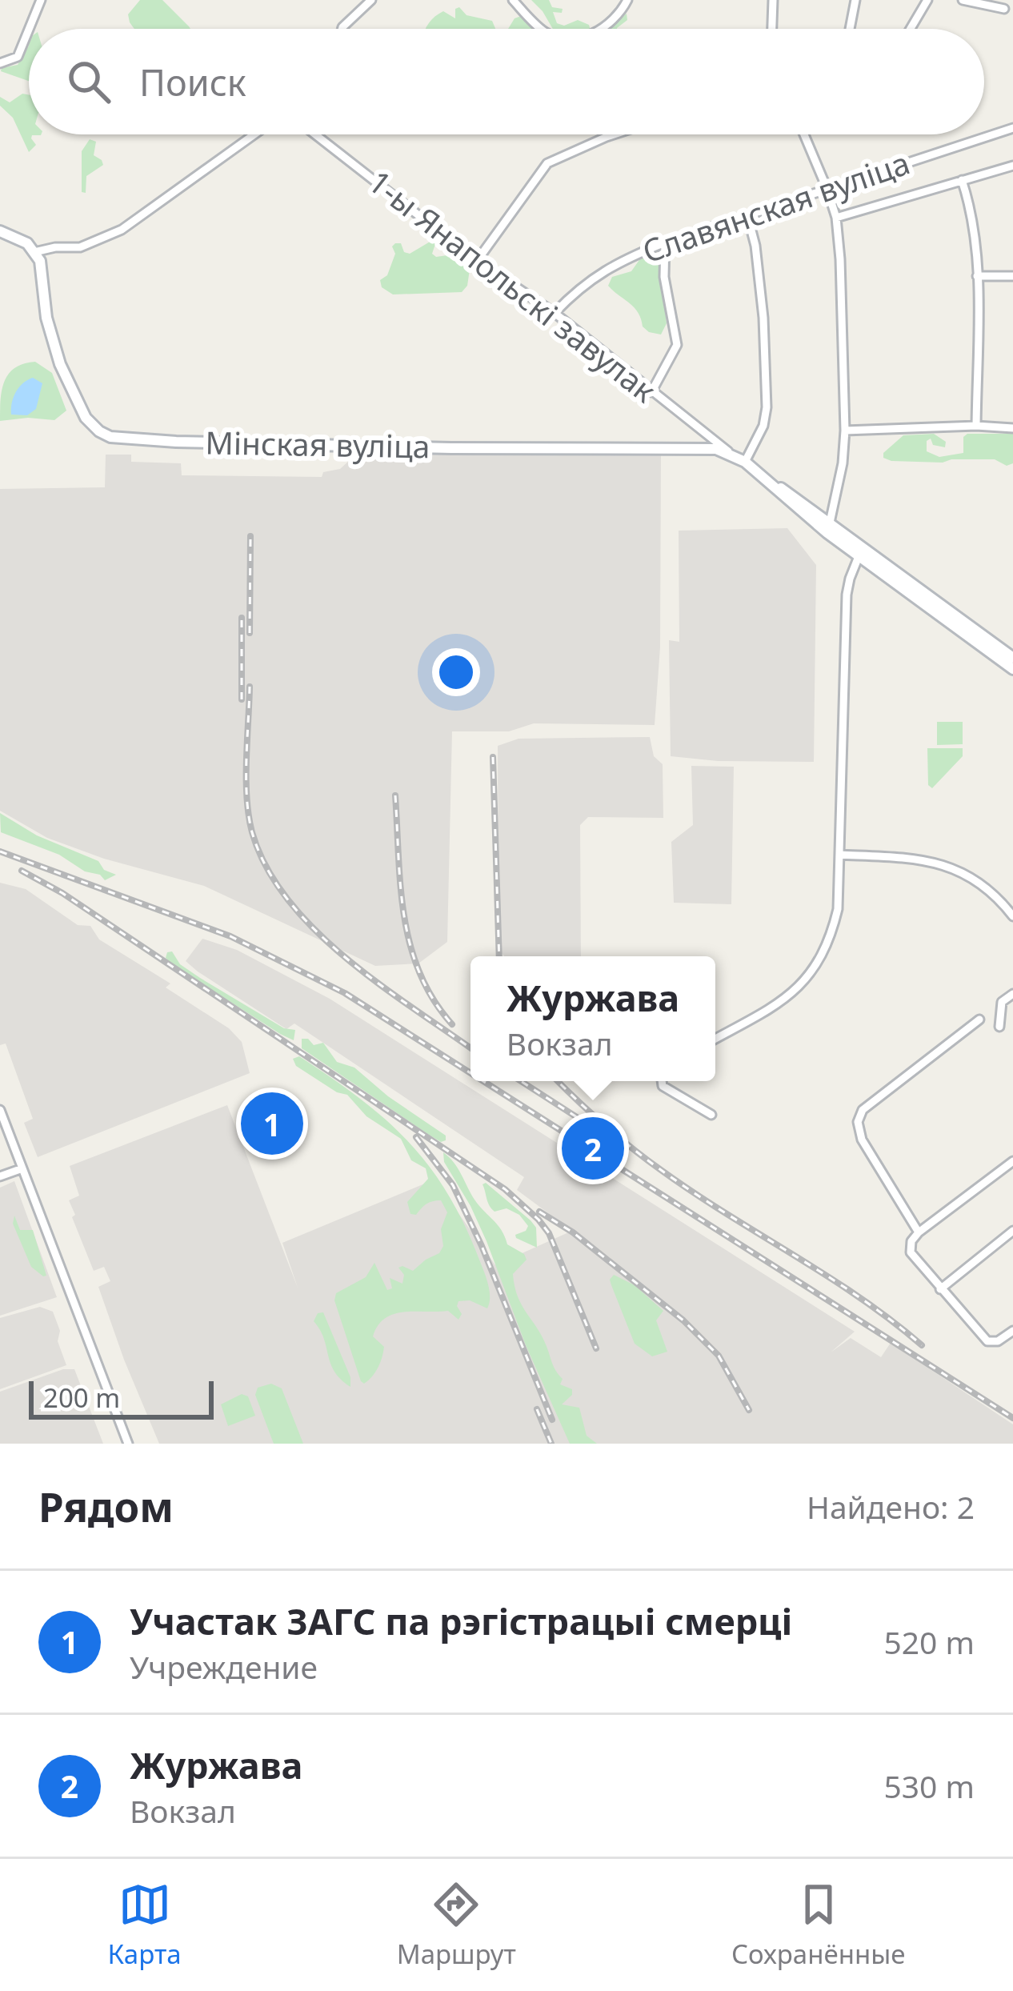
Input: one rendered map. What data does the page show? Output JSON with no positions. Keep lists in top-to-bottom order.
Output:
{
  "streets": {
    "main road": ["Мінская вуліца"],
    "street": ["Славянская вуліца", "1-ы Янапольскі завулак"]
  },
  "crossings": [
    ["Славянская вуліца", "1-ы Янапольскі завулак"],
    ["1-ы Янапольскі завулак", "Мінская вуліца"]
  ],
  "scale_bar": "200 m",
  "page": {
    "search": "Поиск",
    "popup": ["Журжава", "Вокзал"],
    "pins": ["1", "2"],
    "scale": "200 m",
    "heading": ["Рядом", "Найдено: 2"],
    "list": [
      {
        "mark": "1",
        "name": "Участак ЗАГС па рэгістрацыі смерці",
        "note": "Учреждение",
        "value": "520 m"
      },
      {
        "mark": "2",
        "name": "Журжава",
        "note": "Вокзал",
        "value": "530 m"
      }
    ],
    "nav": ["Карта", "Маршрут", "Сохранённые"]
  }
}
